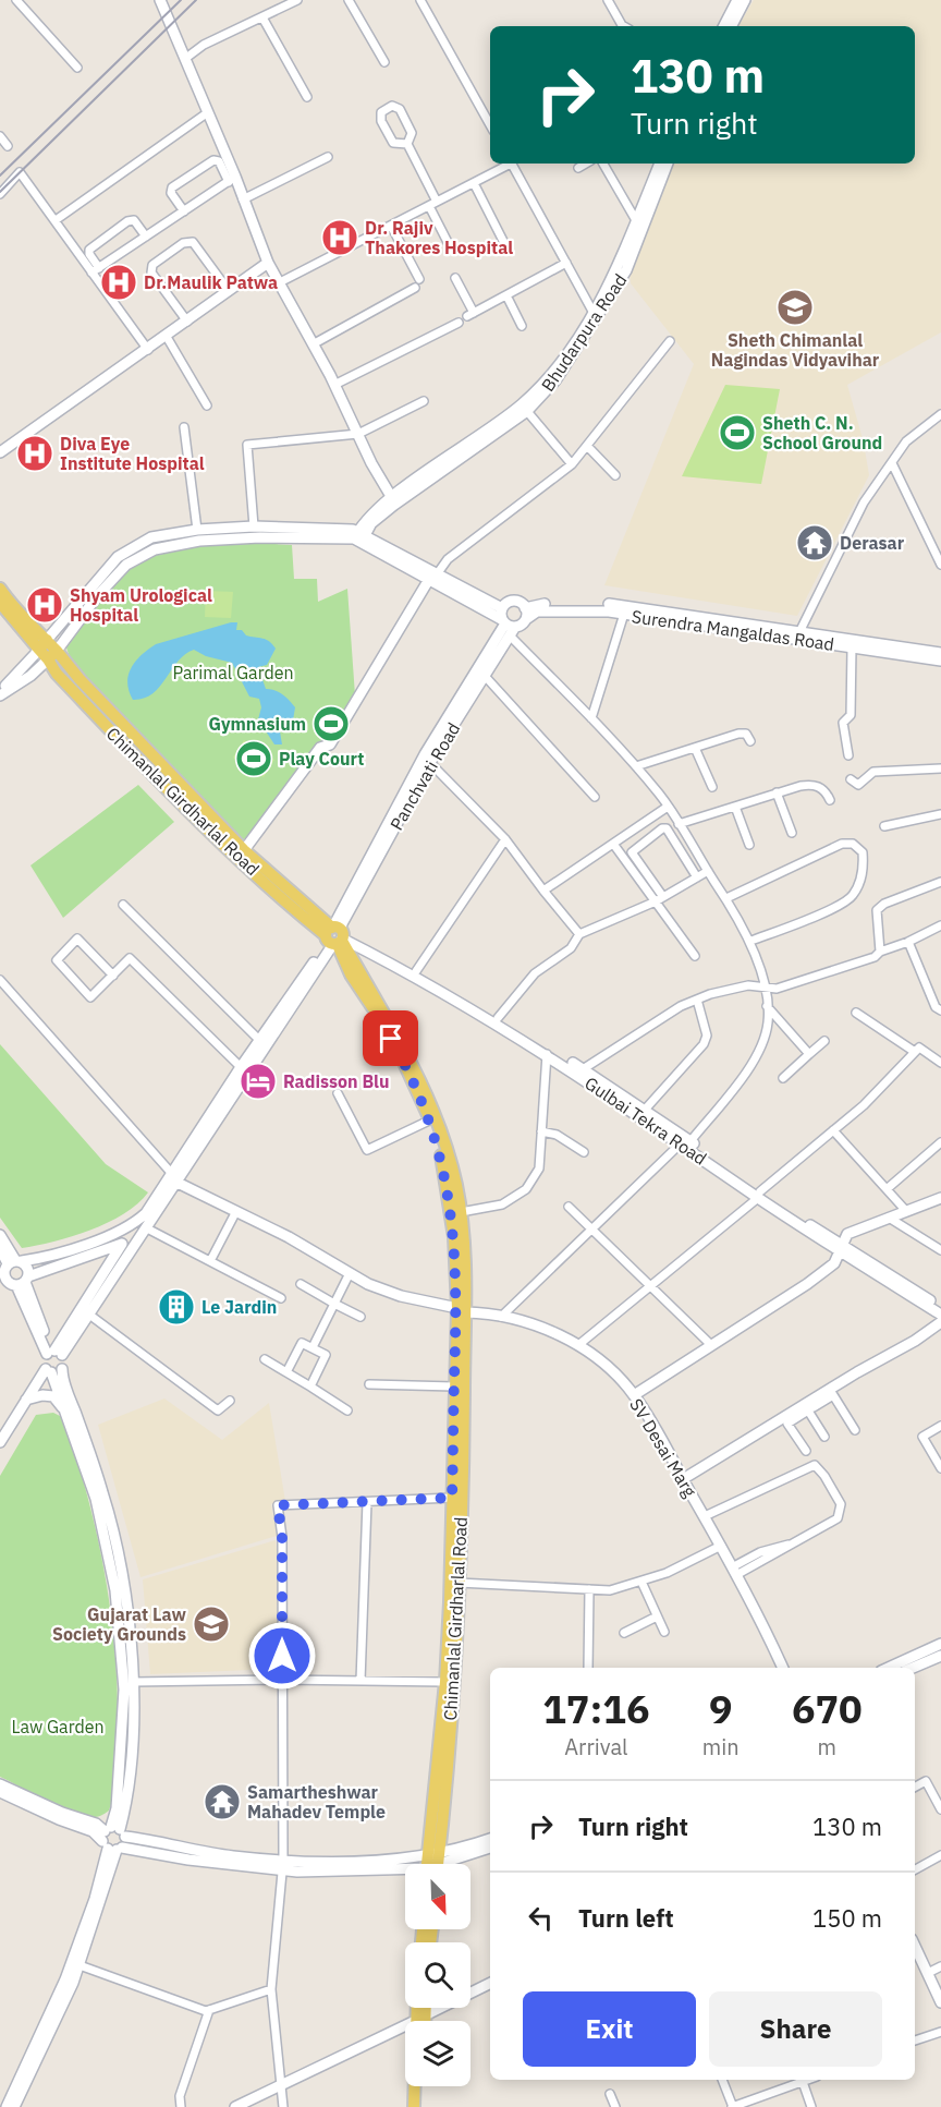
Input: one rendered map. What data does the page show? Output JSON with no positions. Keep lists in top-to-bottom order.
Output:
{
  "streets": {
    "main road": [
      "Bhudarpura Road",
      "Surendra Mangaldas Road",
      "Panchvati Road",
      "Chimanlal Girdharlal Road",
      "Gulbai Tekra Road",
      "SV Desai Marg"
    ]
  },
  "crossings": [
    ["Panchvati Road", "Chimanlal Girdharlal Road"],
    ["Panchvati Road", "Gulbai Tekra Road"],
    ["Chimanlal Girdharlal Road", "Gulbai Tekra Road"],
    ["Chimanlal Girdharlal Road", "SV Desai Marg"]
  ],
  "parks": ["Parimal Garden", "Law Garden"],
  "places": {
    "hospital": [
      "Dr. Rajiv Thakores Hospital",
      "Dr.Maulik Patwa",
      "Diva Eye Institute Hospital",
      "Shyam Urological Hospital"
    ],
    "school or university": ["Sheth Chimanlal Nagindas Vidyavihar", "Gujarat Law Society Grounds"],
    "sports": ["Sheth C. N. School Ground", "Gymnasium", "Play Court"],
    "temple": ["Derasar", "Samartheshwar Mahadev Temple"],
    "hotel": ["Radisson Blu"],
    "building": ["Le Jardin"]
  },
  "north": "bottom right",
  "page": {
    "turn": ["130 m", "Turn right"],
    "eta": [
      "17:16",
      "Arrival",
      "9",
      "min",
      "670",
      "m"
    ],
    "list": [
      {
        "name": "Turn right",
        "value": "130 m"
      },
      {
        "name": "Turn left",
        "value": "150 m"
      }
    ],
    "buttons": ["Exit", "Share"]
  }
}
